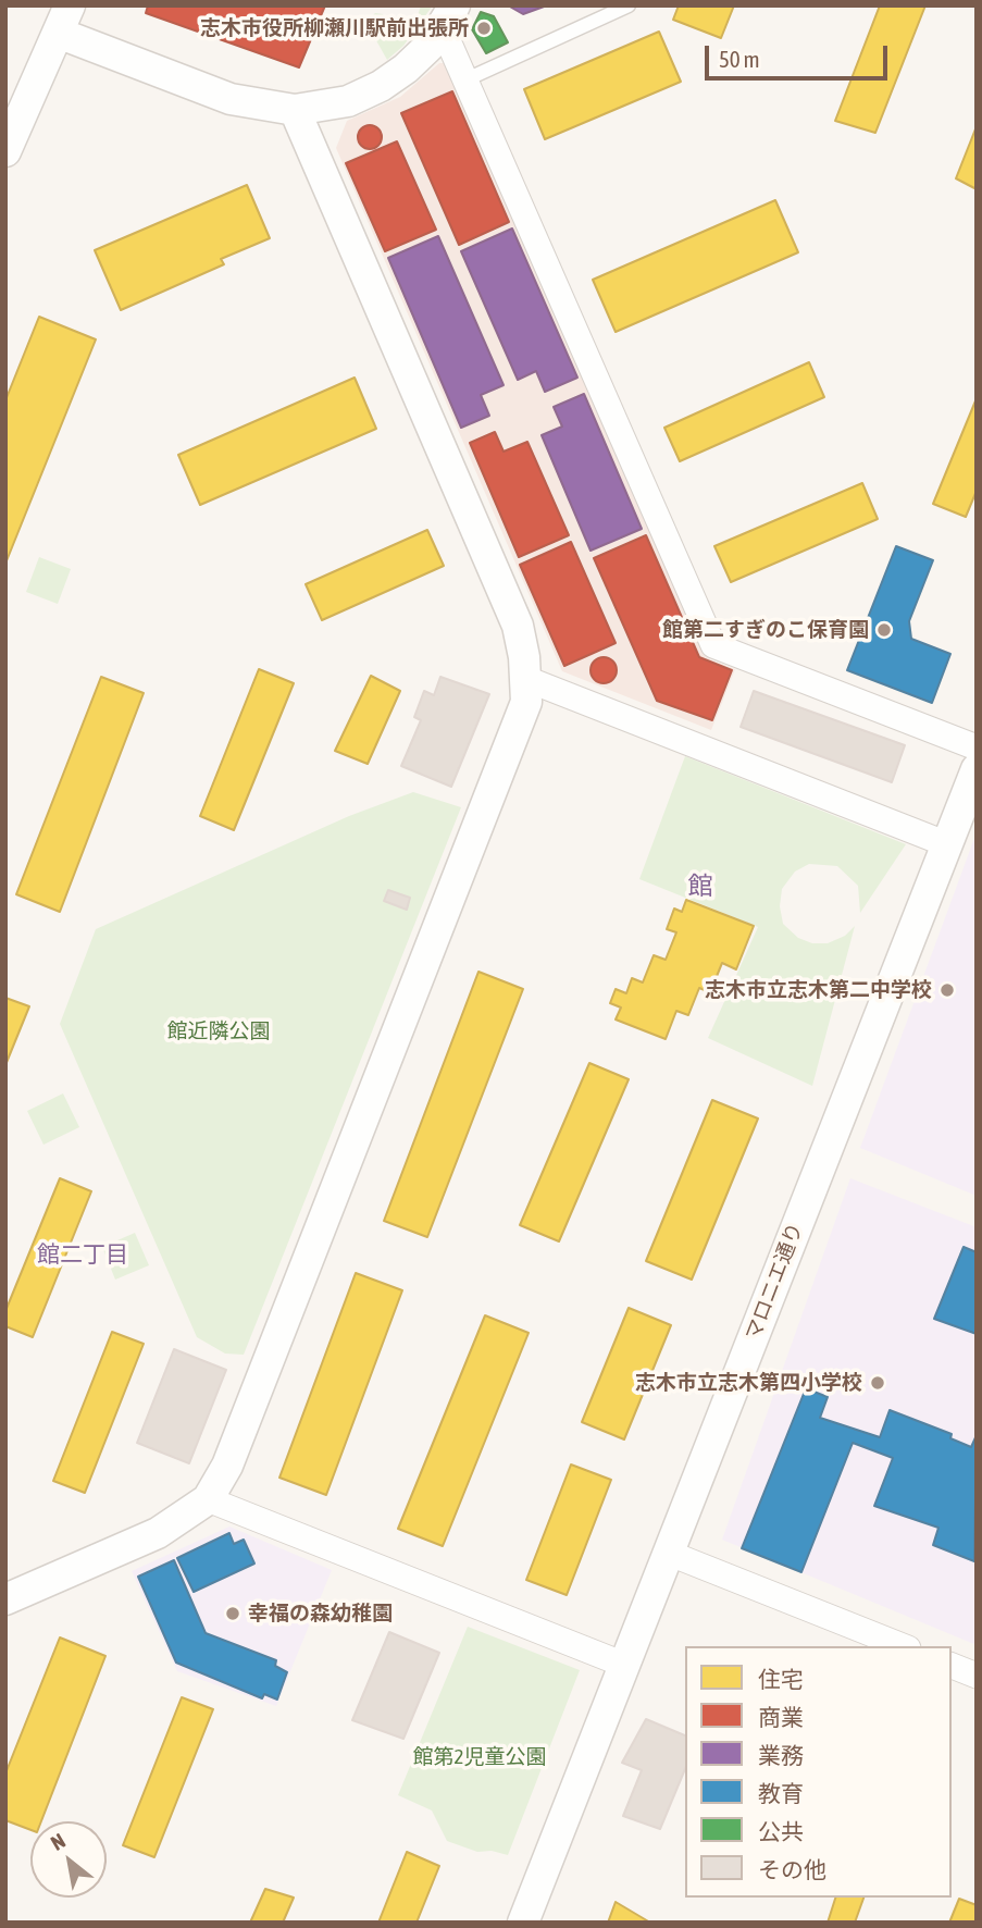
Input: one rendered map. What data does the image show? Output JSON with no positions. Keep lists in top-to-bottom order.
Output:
{
  "streets": {
    "street": ["マロニエ通り"]
  },
  "districts": ["館", "館二丁目"],
  "parks": ["館近隣公園", "館第2児童公園"],
  "places": [
    "志木市役所柳瀬川駅前出張所",
    "館第二すぎのこ保育園",
    "志木市立志木第二中学校",
    "志木市立志木第四小学校",
    "幸福の森幼稚園"
  ],
  "legend": [
    "住宅",
    "商業",
    "業務",
    "教育",
    "公共",
    "その他"
  ],
  "scale_bar": "50 m",
  "north": "top left"
}
